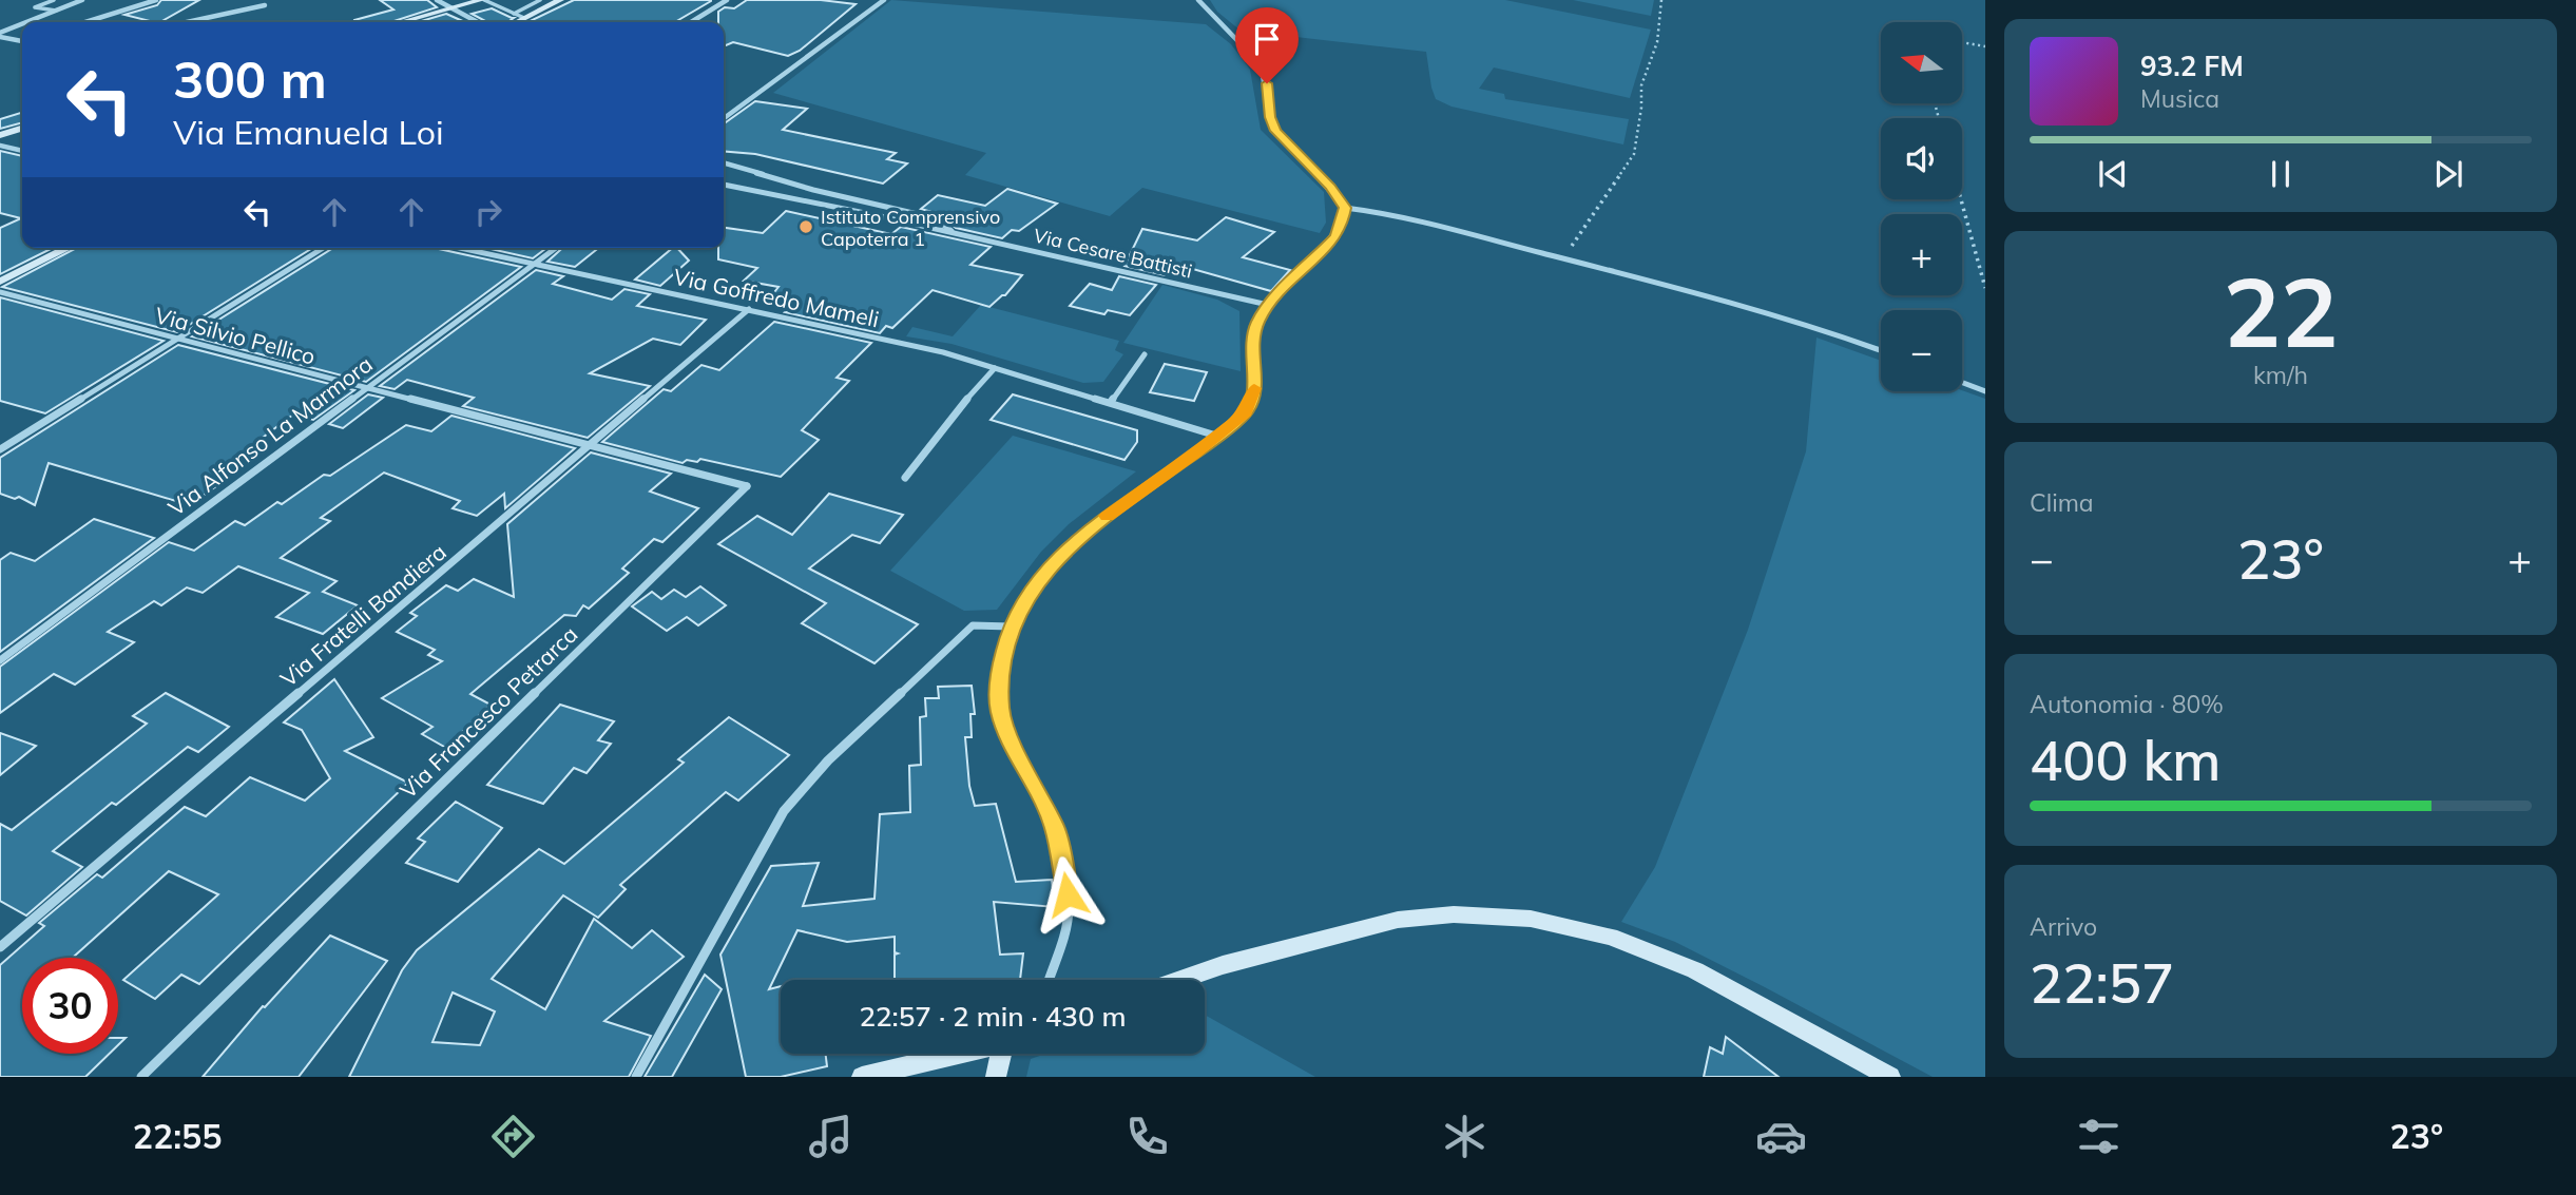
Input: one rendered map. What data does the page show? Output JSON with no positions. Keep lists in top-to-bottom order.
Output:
{
  "streets": {
    "street": [
      "Via Cesare Battisti",
      "Via Goffredo Mameli",
      "Via Silvio Pellico",
      "Via Alfonso La Marmora",
      "Via Fratelli Bandiera",
      "Via Francesco Petrarca"
    ]
  },
  "crossings": [
    ["Via Goffredo Mameli", "Via Alfonso La Marmora"],
    ["Via Goffredo Mameli", "Via Fratelli Bandiera"],
    ["Via Silvio Pellico", "Via Alfonso La Marmora"],
    ["Via Silvio Pellico", "Via Fratelli Bandiera"],
    ["Via Silvio Pellico", "Via Francesco Petrarca"],
    ["Via Fratelli Bandiera", "Via Francesco Petrarca"]
  ],
  "places": ["Istituto Comprensivo Capoterra 1"],
  "north": "left",
  "page": {
    "map_buttons": ["+", "−"],
    "turn": ["300 m", "Via Emanuela Loi"],
    "song": ["93.2 FM", "Musica"],
    "tile": [
      ["22", "km/h"],
      "Clima",
      ["Autonomia · 80%", "400 km"],
      ["Arrivo", "22:57"]
    ],
    "heat": ["−", "23°", "+"],
    "limit": "30",
    "trip": "22:57 · 2 min · 430 m",
    "tabs": ["22:55", "23°"]
  }
}
